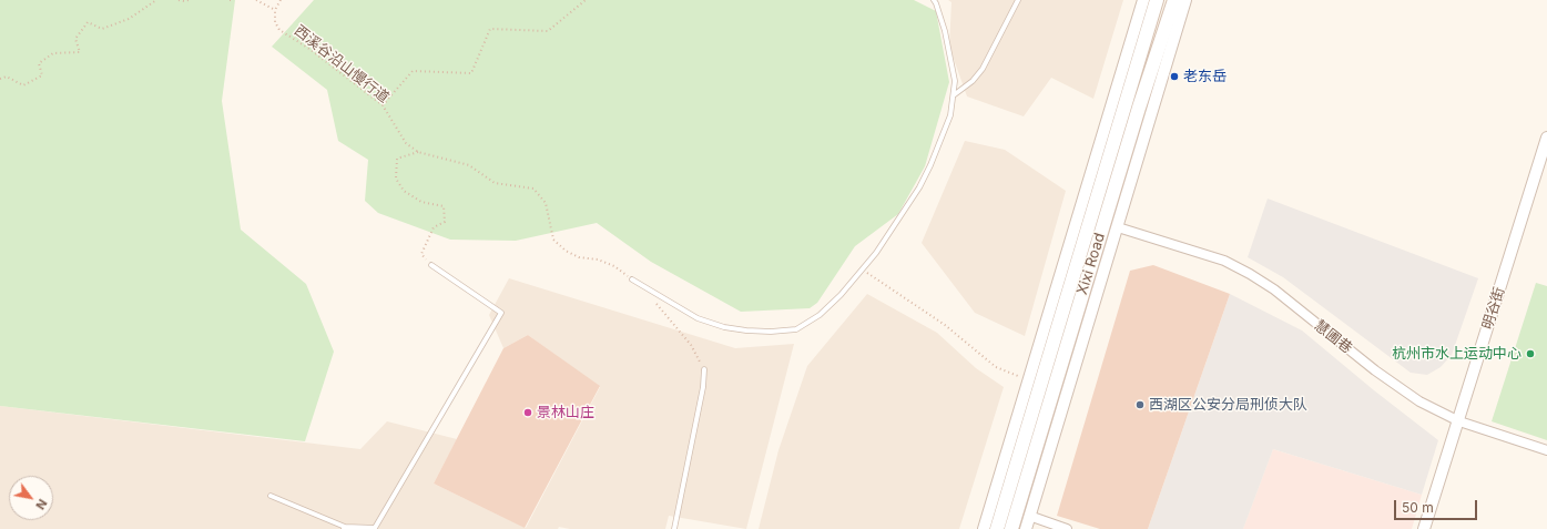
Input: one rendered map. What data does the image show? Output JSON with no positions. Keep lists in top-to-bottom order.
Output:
{
  "streets": {
    "main road": ["Xixi Road"],
    "street": ["明谷街", "慧圃巷"],
    "path": ["西溪谷沿山慢行道"]
  },
  "crossings": [
    ["Xixi Road", "慧圃巷"],
    ["明谷街", "慧圃巷"]
  ],
  "places": [
    "老东岳",
    "杭州市水上运动中心",
    "西湖区公安分局刑侦大队",
    "景林山庄"
  ],
  "scale_bar": "50 m",
  "north": "bottom right"
}
